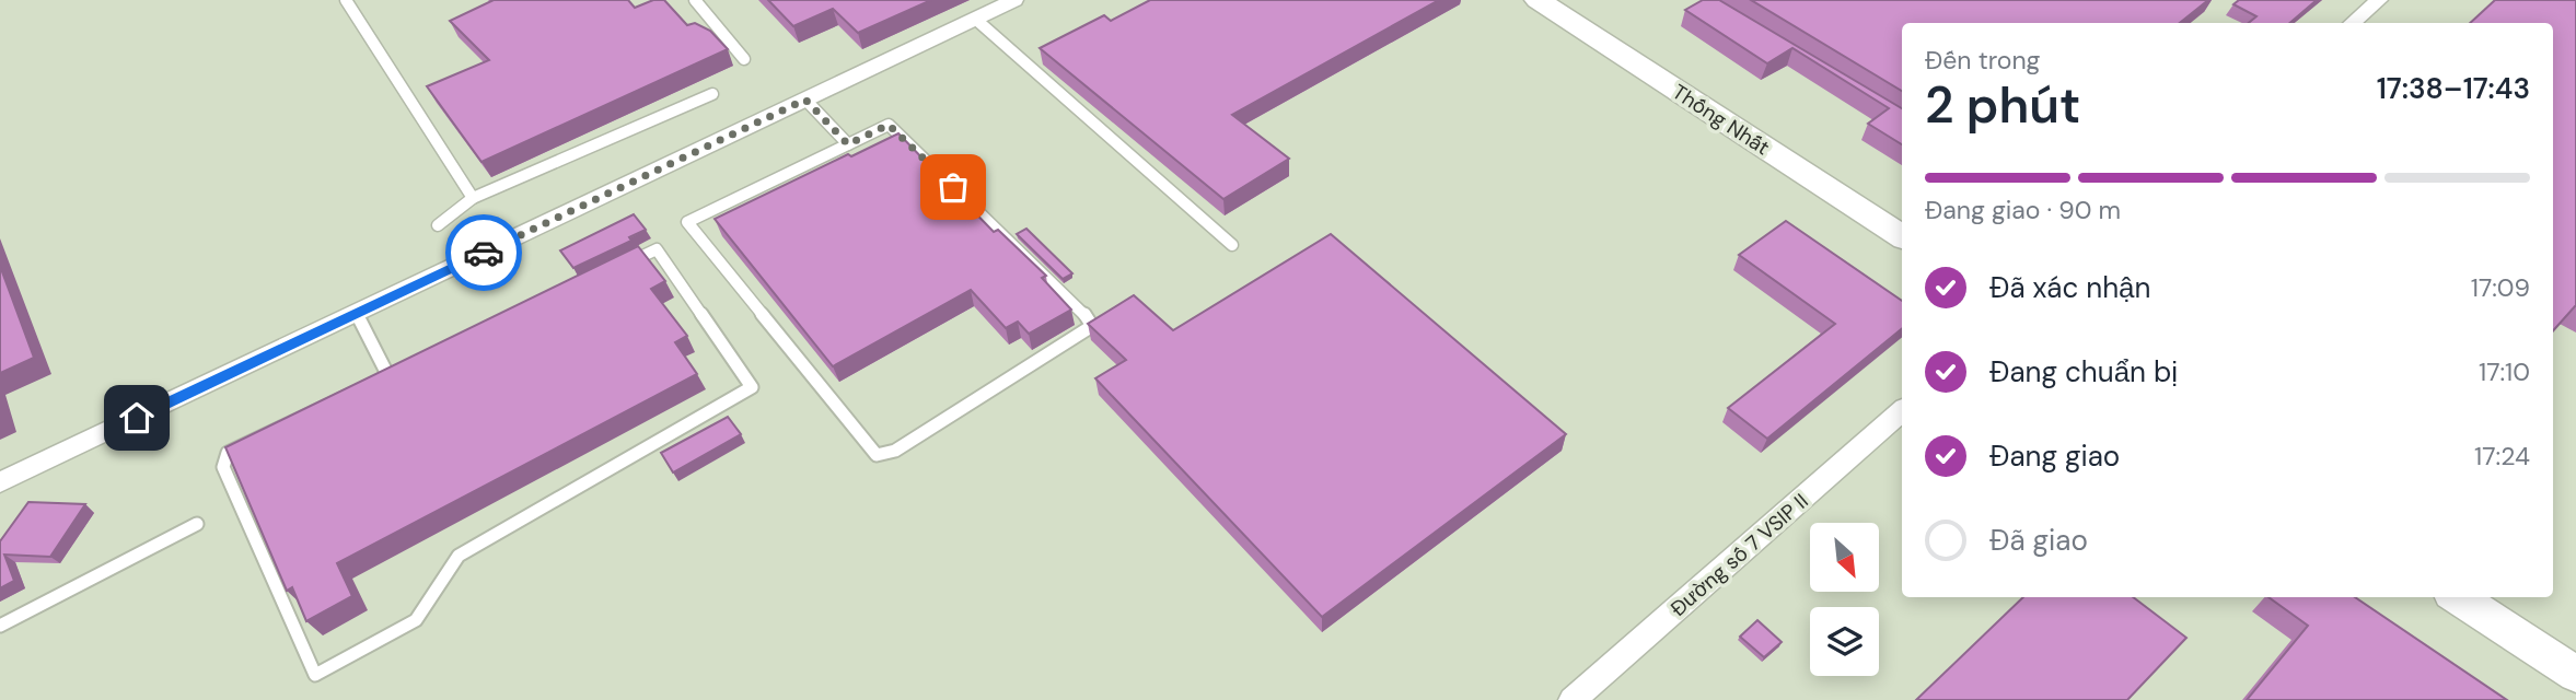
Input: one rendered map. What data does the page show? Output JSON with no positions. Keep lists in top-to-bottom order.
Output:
{
  "streets": {
    "street": ["Thống Nhất", "Đường số 7 VSIP II"]
  },
  "north": "bottom right",
  "page": {
    "heading": ["2 phút", "Đến trong", "17:38–17:43"],
    "bar": "Đang giao · 90 m",
    "list": [
      ["Đã xác nhận", "17:09"],
      ["Đang chuẩn bị", "17:10"],
      ["Đang giao", "17:24"],
      "Đã giao"
    ]
  }
}
